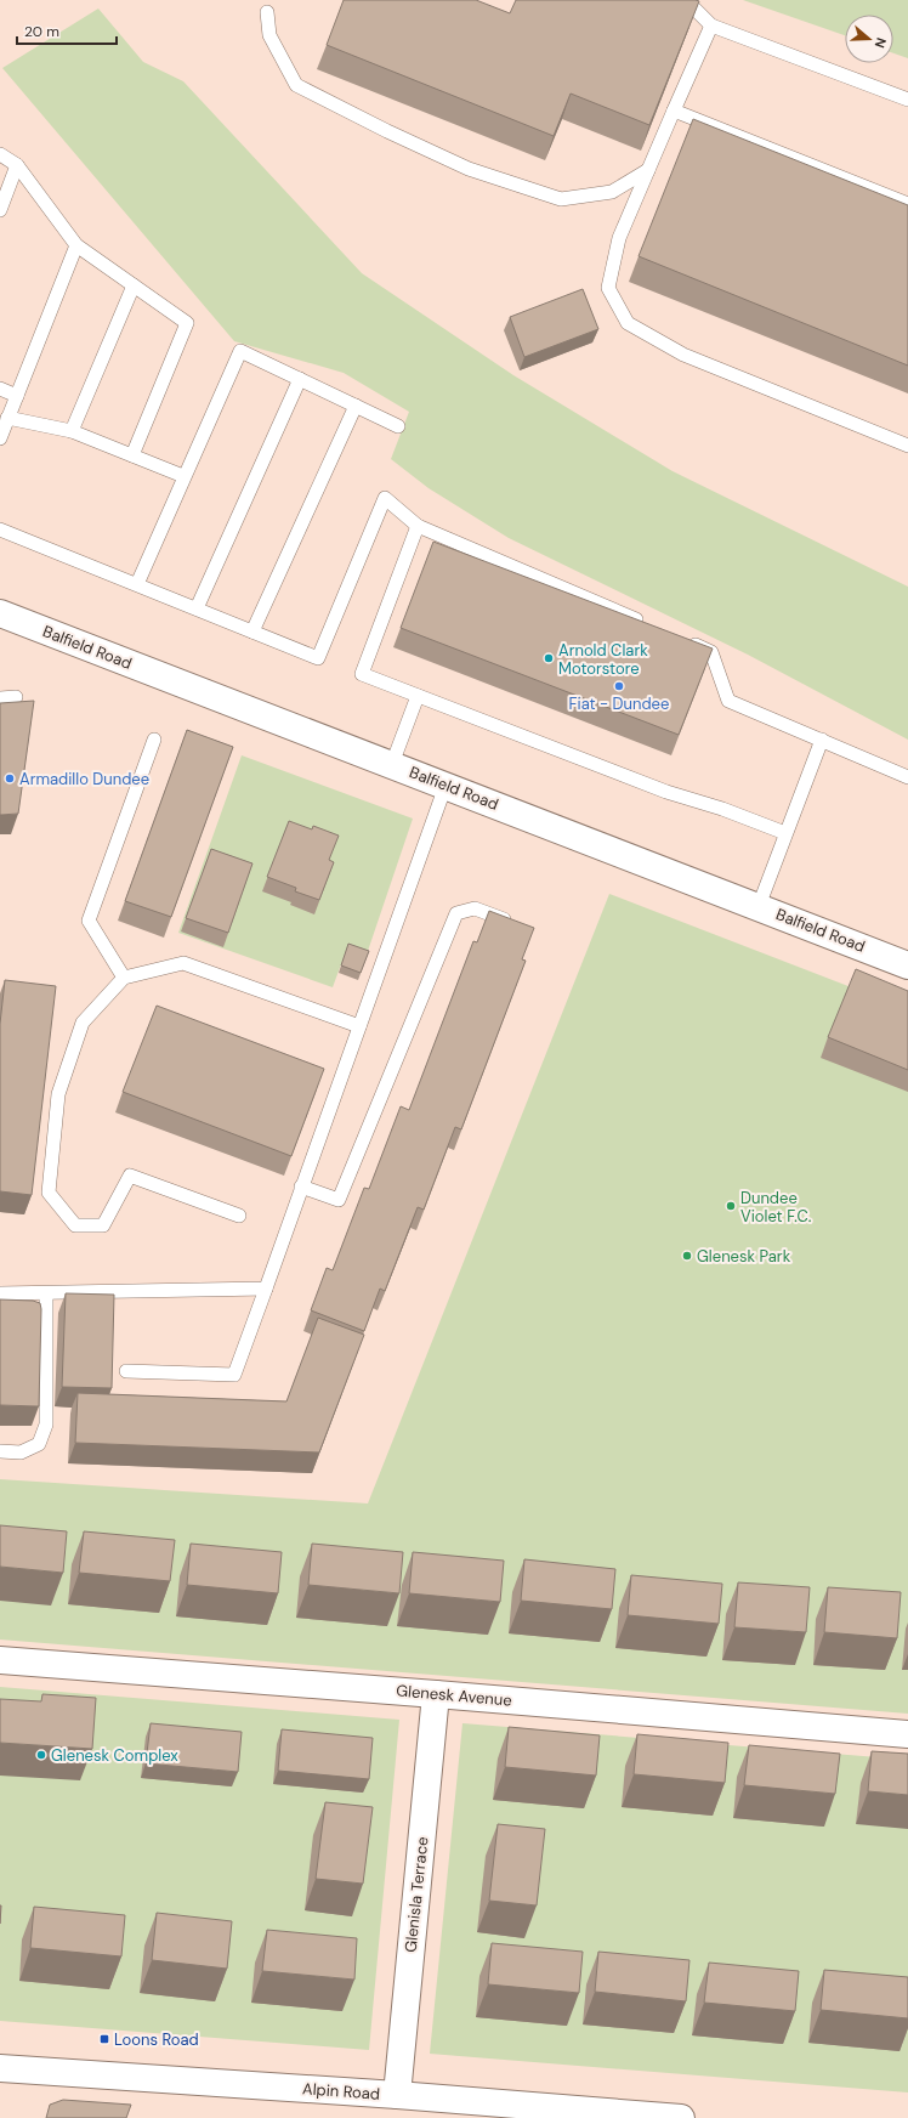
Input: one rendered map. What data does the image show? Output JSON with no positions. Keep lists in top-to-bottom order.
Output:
{
  "streets": {
    "street": [
      "Balfield Road",
      "Glenesk Avenue",
      "Glenisla Terrace",
      "Alpin Road"
    ]
  },
  "crossings": [
    ["Glenesk Avenue", "Glenisla Terrace"],
    ["Glenisla Terrace", "Alpin Road"]
  ],
  "places": {
    "other": [
      "Arnold Clark Motorstore",
      "Fiat - Dundee",
      "Armadillo Dundee",
      "Dundee Violet F.C.",
      "Glenesk Park",
      "Glenesk Complex"
    ],
    "transit": ["Loons Road"]
  },
  "scale_bar": "20 m",
  "north": "right"
}
